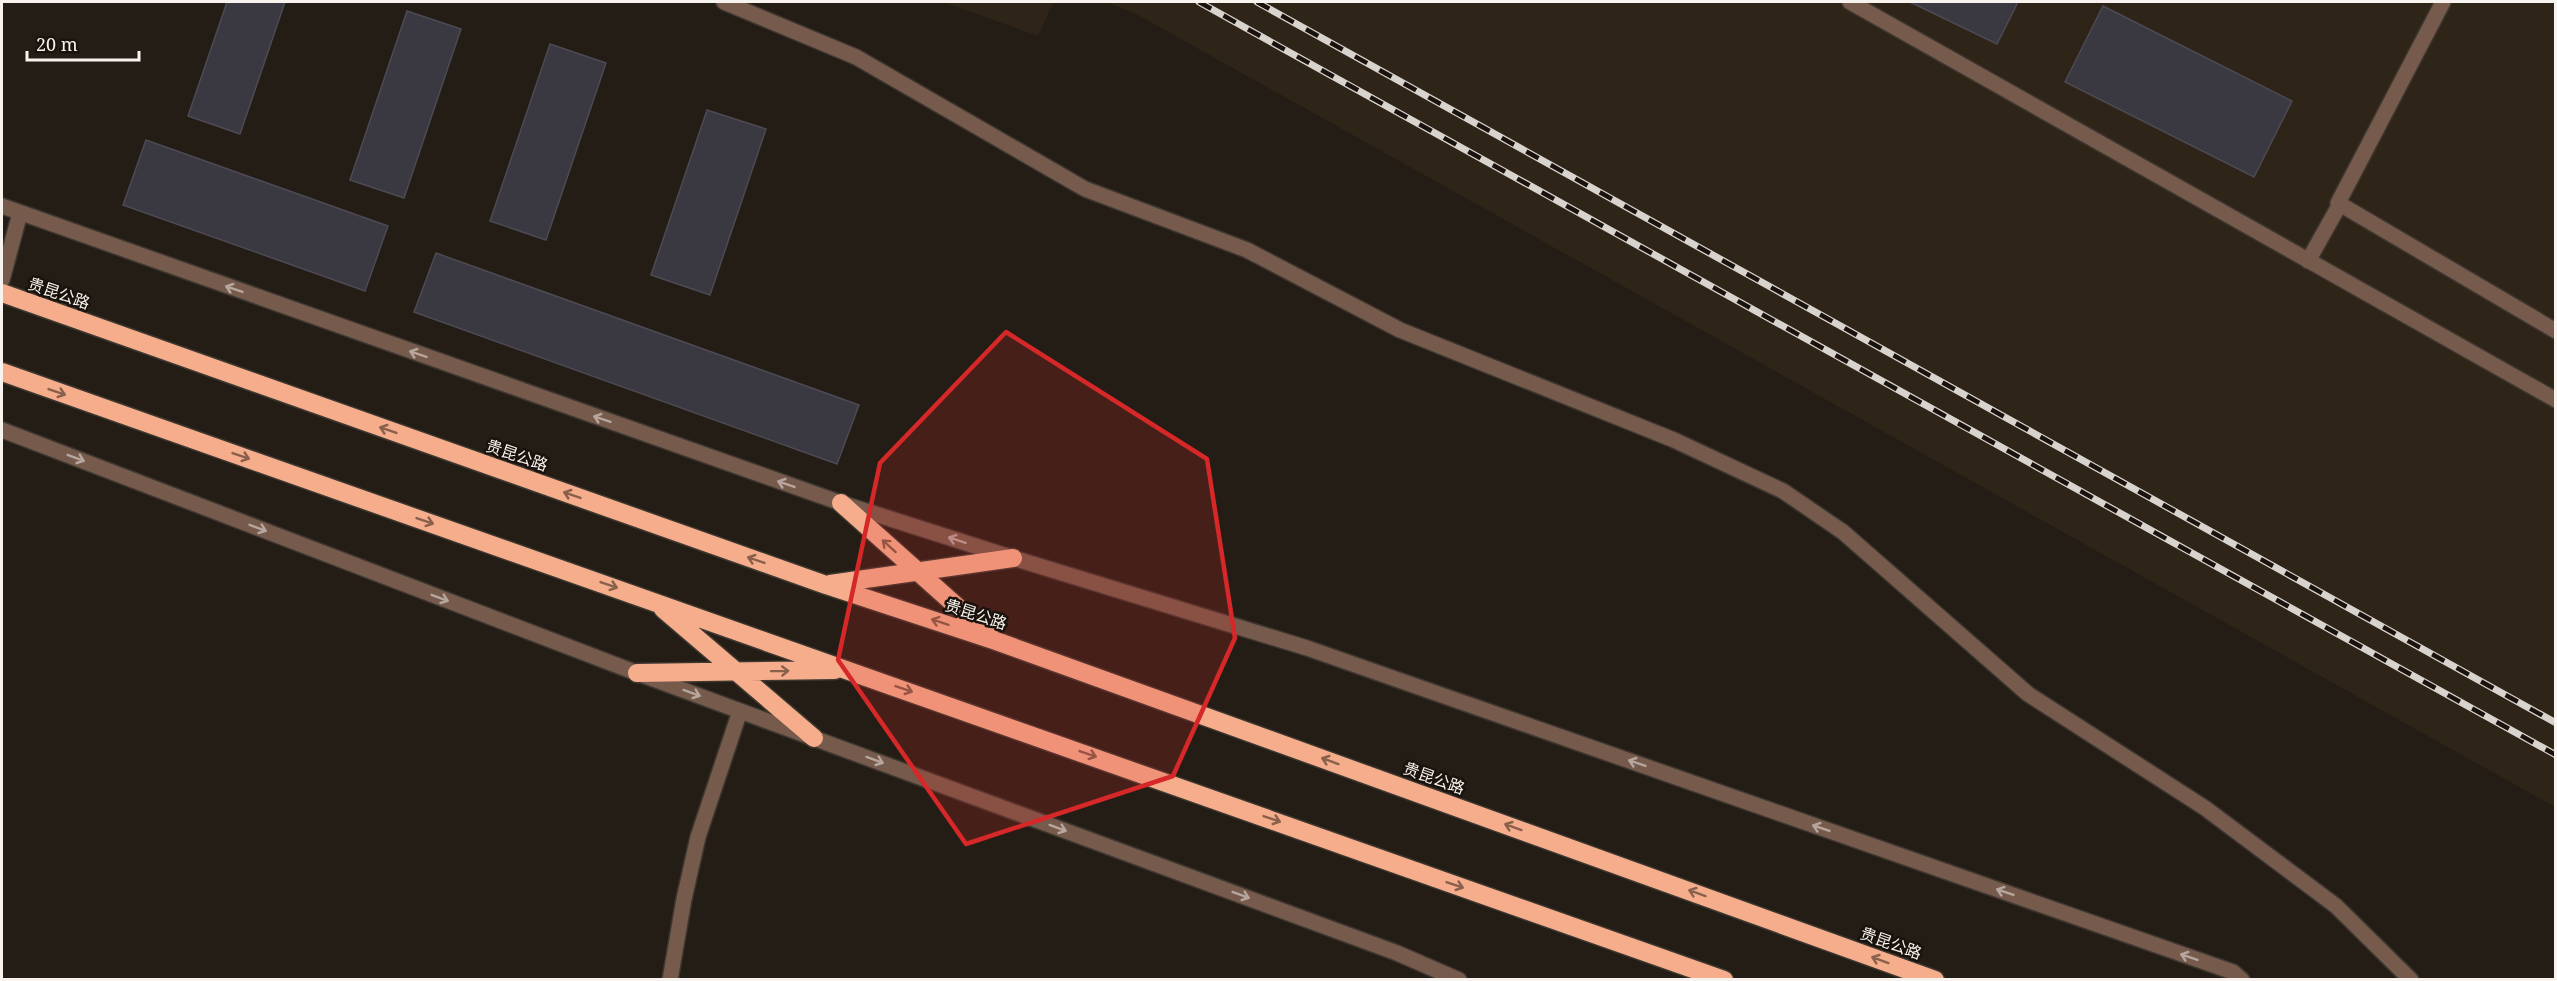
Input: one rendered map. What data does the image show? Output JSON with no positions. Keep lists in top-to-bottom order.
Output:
{
  "streets": {
    "highway": ["贵昆公路"]
  },
  "scale_bar": "20 m"
}
